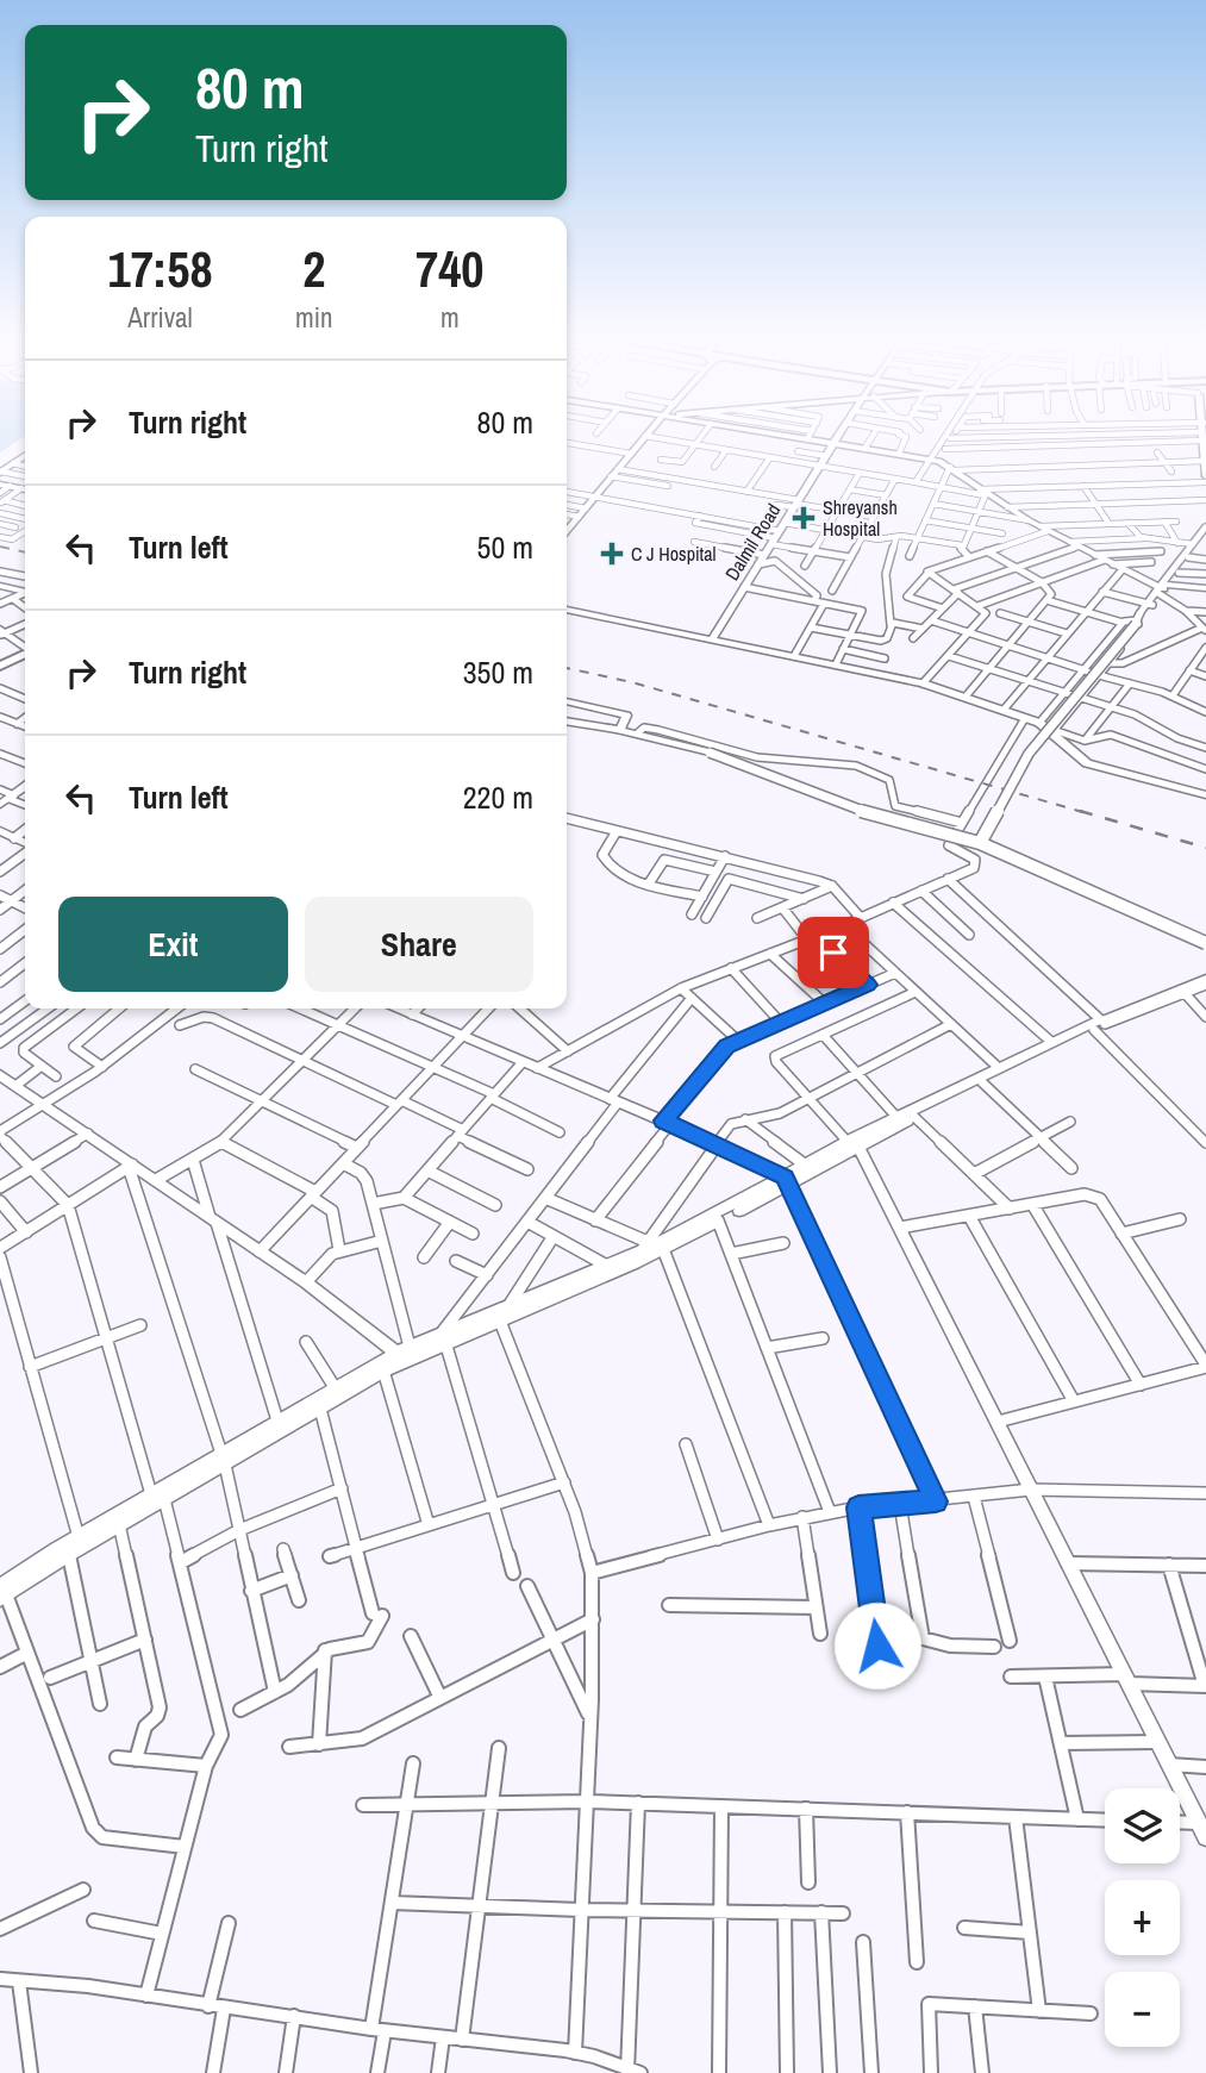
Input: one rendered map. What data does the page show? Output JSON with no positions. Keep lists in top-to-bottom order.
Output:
{
  "streets": {
    "street": ["Dalmil Road"]
  },
  "places": {
    "health": ["Shreyansh Hospital", "C J Hospital"]
  },
  "page": {
    "turn": ["80 m", "Turn right"],
    "eta": [
      "17:58",
      "Arrival",
      "2",
      "min",
      "740",
      "m"
    ],
    "list": [
      {
        "name": "Turn right",
        "value": "80 m"
      },
      {
        "name": "Turn left",
        "value": "50 m"
      },
      {
        "name": "Turn right",
        "value": "350 m"
      },
      {
        "name": "Turn left",
        "value": "220 m"
      }
    ],
    "buttons": ["Exit", "Share"],
    "map_buttons": ["+", "−"]
  }
}
